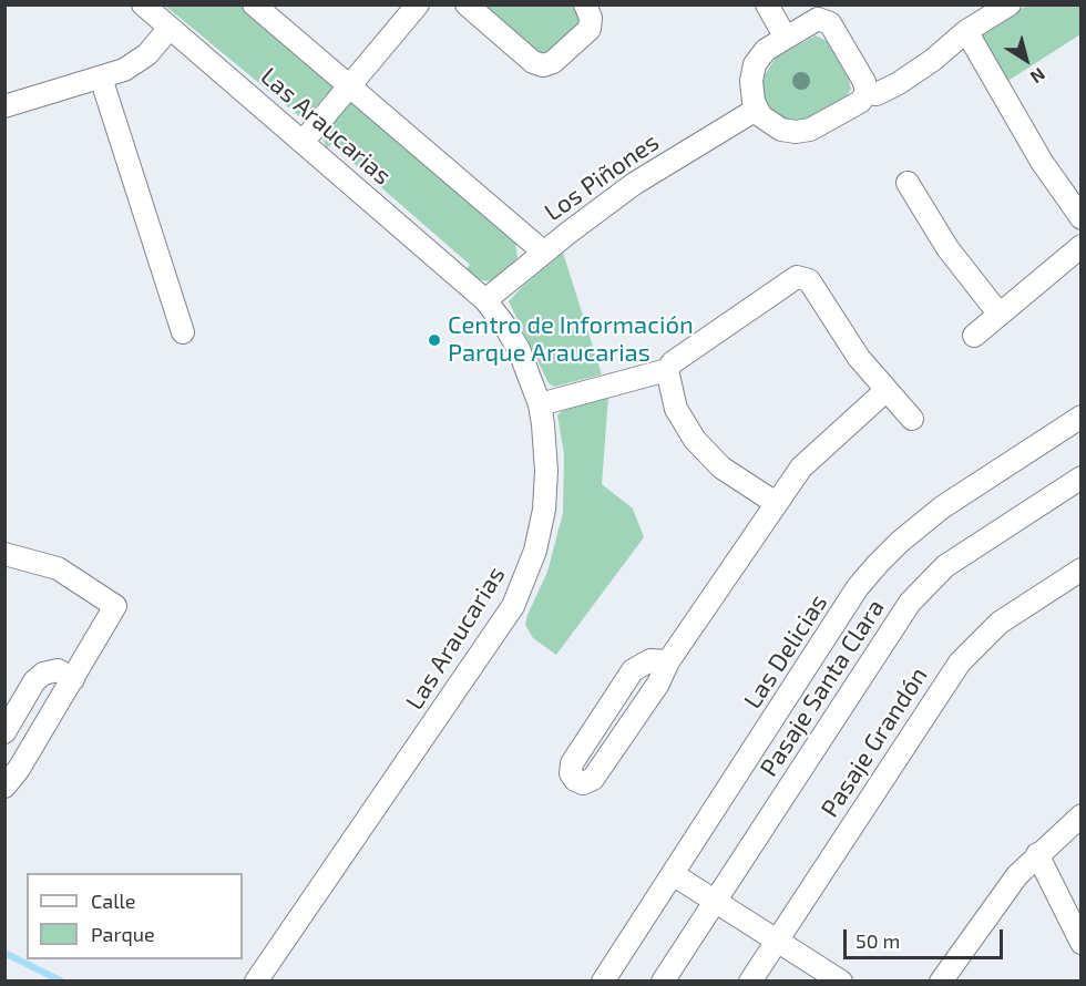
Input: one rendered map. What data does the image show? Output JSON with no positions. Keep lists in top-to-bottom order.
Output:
{
  "streets": {
    "street": [
      "Las Araucarias",
      "Los Piñones",
      "Las Delicias",
      "Pasaje Santa Clara",
      "Pasaje Grandón"
    ]
  },
  "crossings": [
    ["Las Araucarias", "Los Piñones"]
  ],
  "places": ["Centro de Información Parque Araucarias"],
  "legend": ["Calle", "Parque"],
  "scale_bar": "50 m",
  "north": "bottom right"
}
